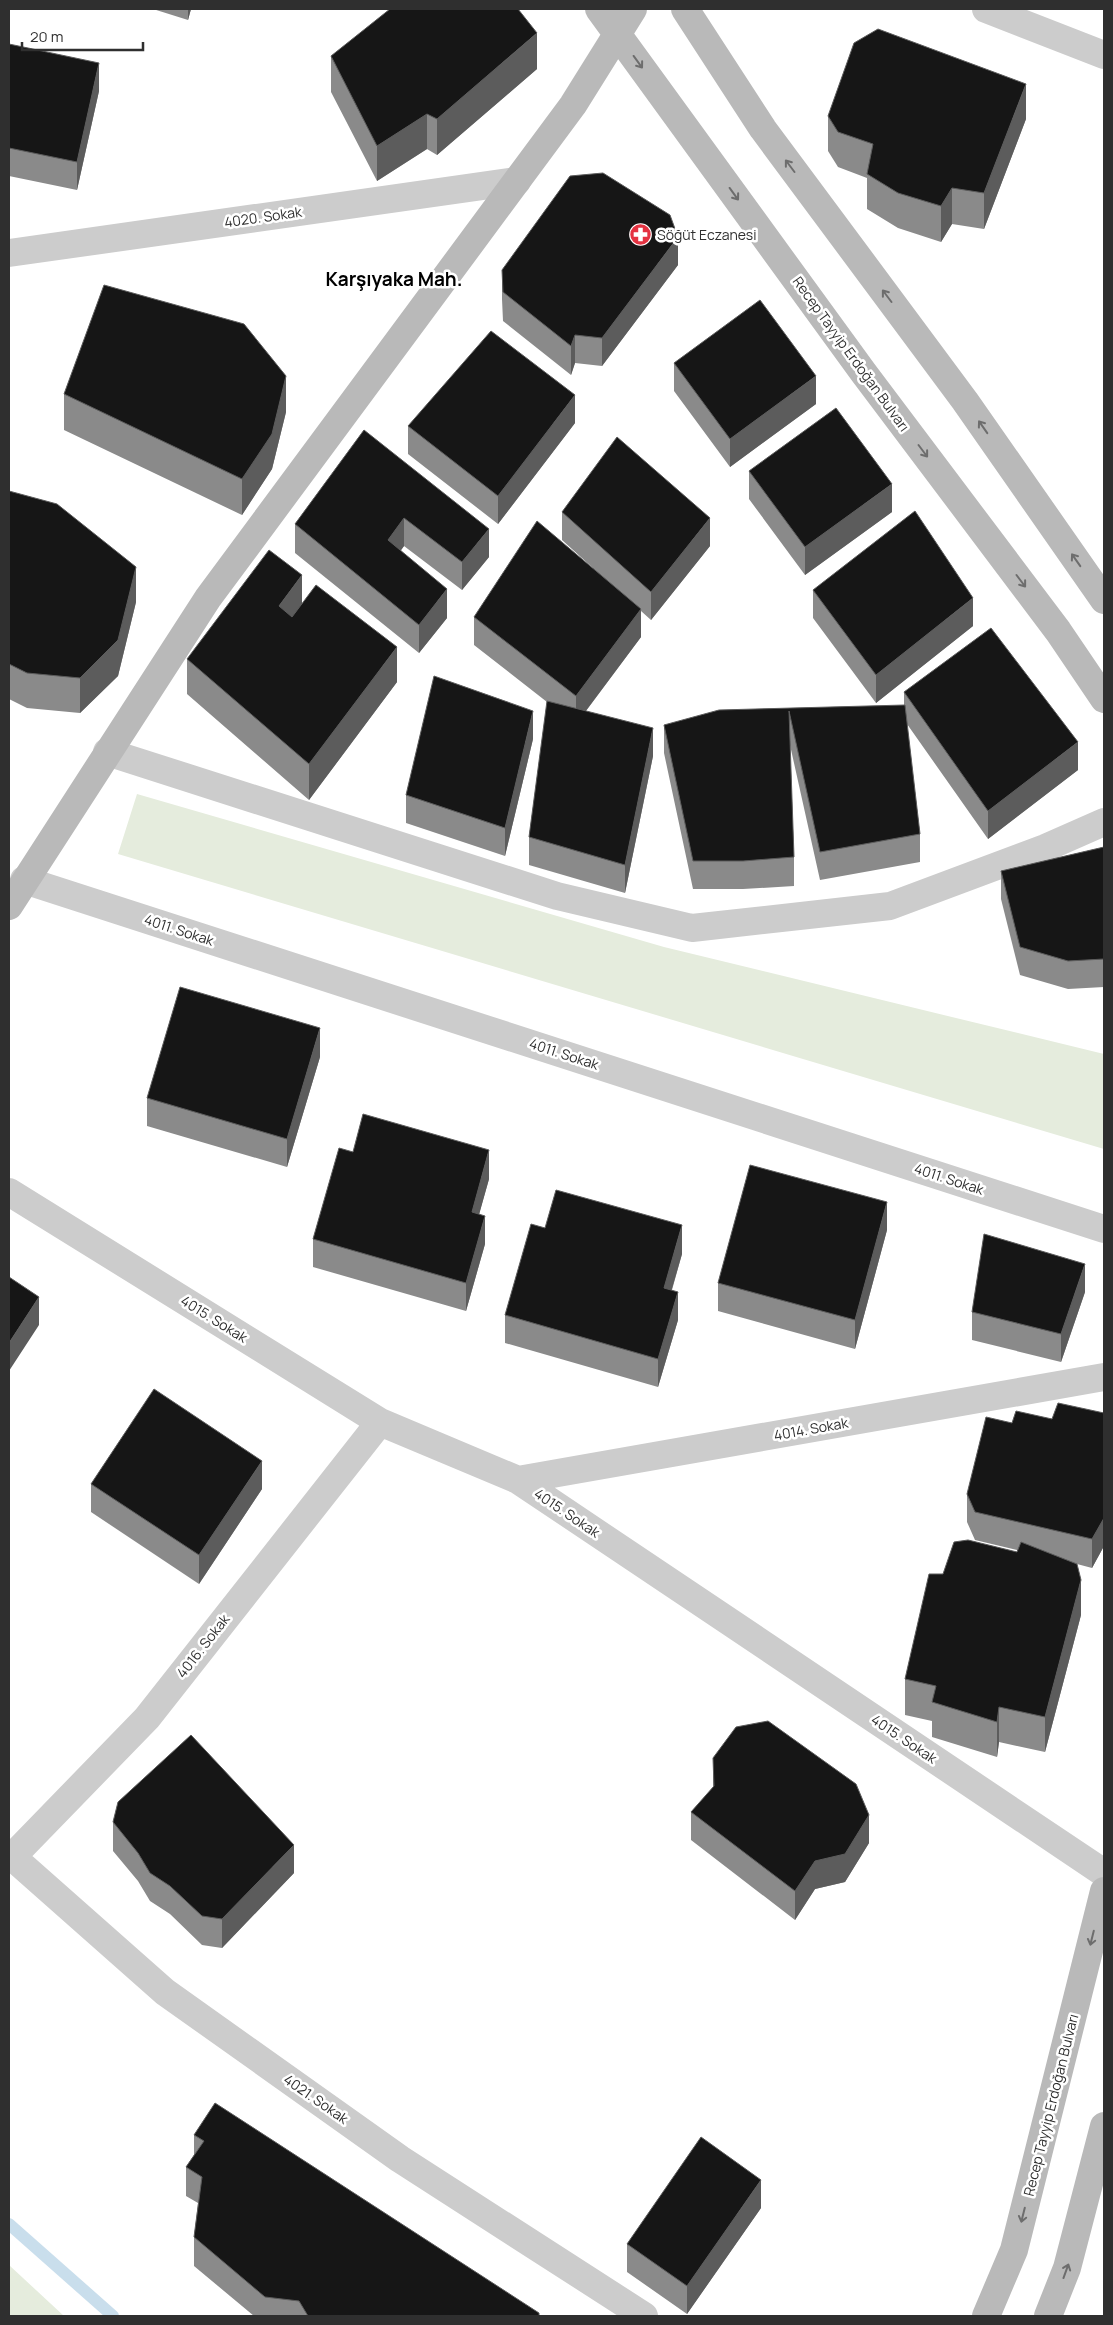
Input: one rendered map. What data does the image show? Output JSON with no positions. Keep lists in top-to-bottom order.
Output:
{
  "streets": {
    "main road": ["Recep Tayyip Erdoğan Bulvarı"],
    "street": [
      "4020. Sokak",
      "4011. Sokak",
      "4015. Sokak",
      "4014. Sokak",
      "4016. Sokak",
      "4021. Sokak"
    ]
  },
  "crossings": [
    ["4015. Sokak", "4014. Sokak"],
    ["4015. Sokak", "4016. Sokak"],
    ["4016. Sokak", "4021. Sokak"]
  ],
  "districts": ["Karşıyaka Mah."],
  "places": {
    "pharmacy": ["Söğüt Eczanesi"]
  },
  "scale_bar": "20 m"
}
